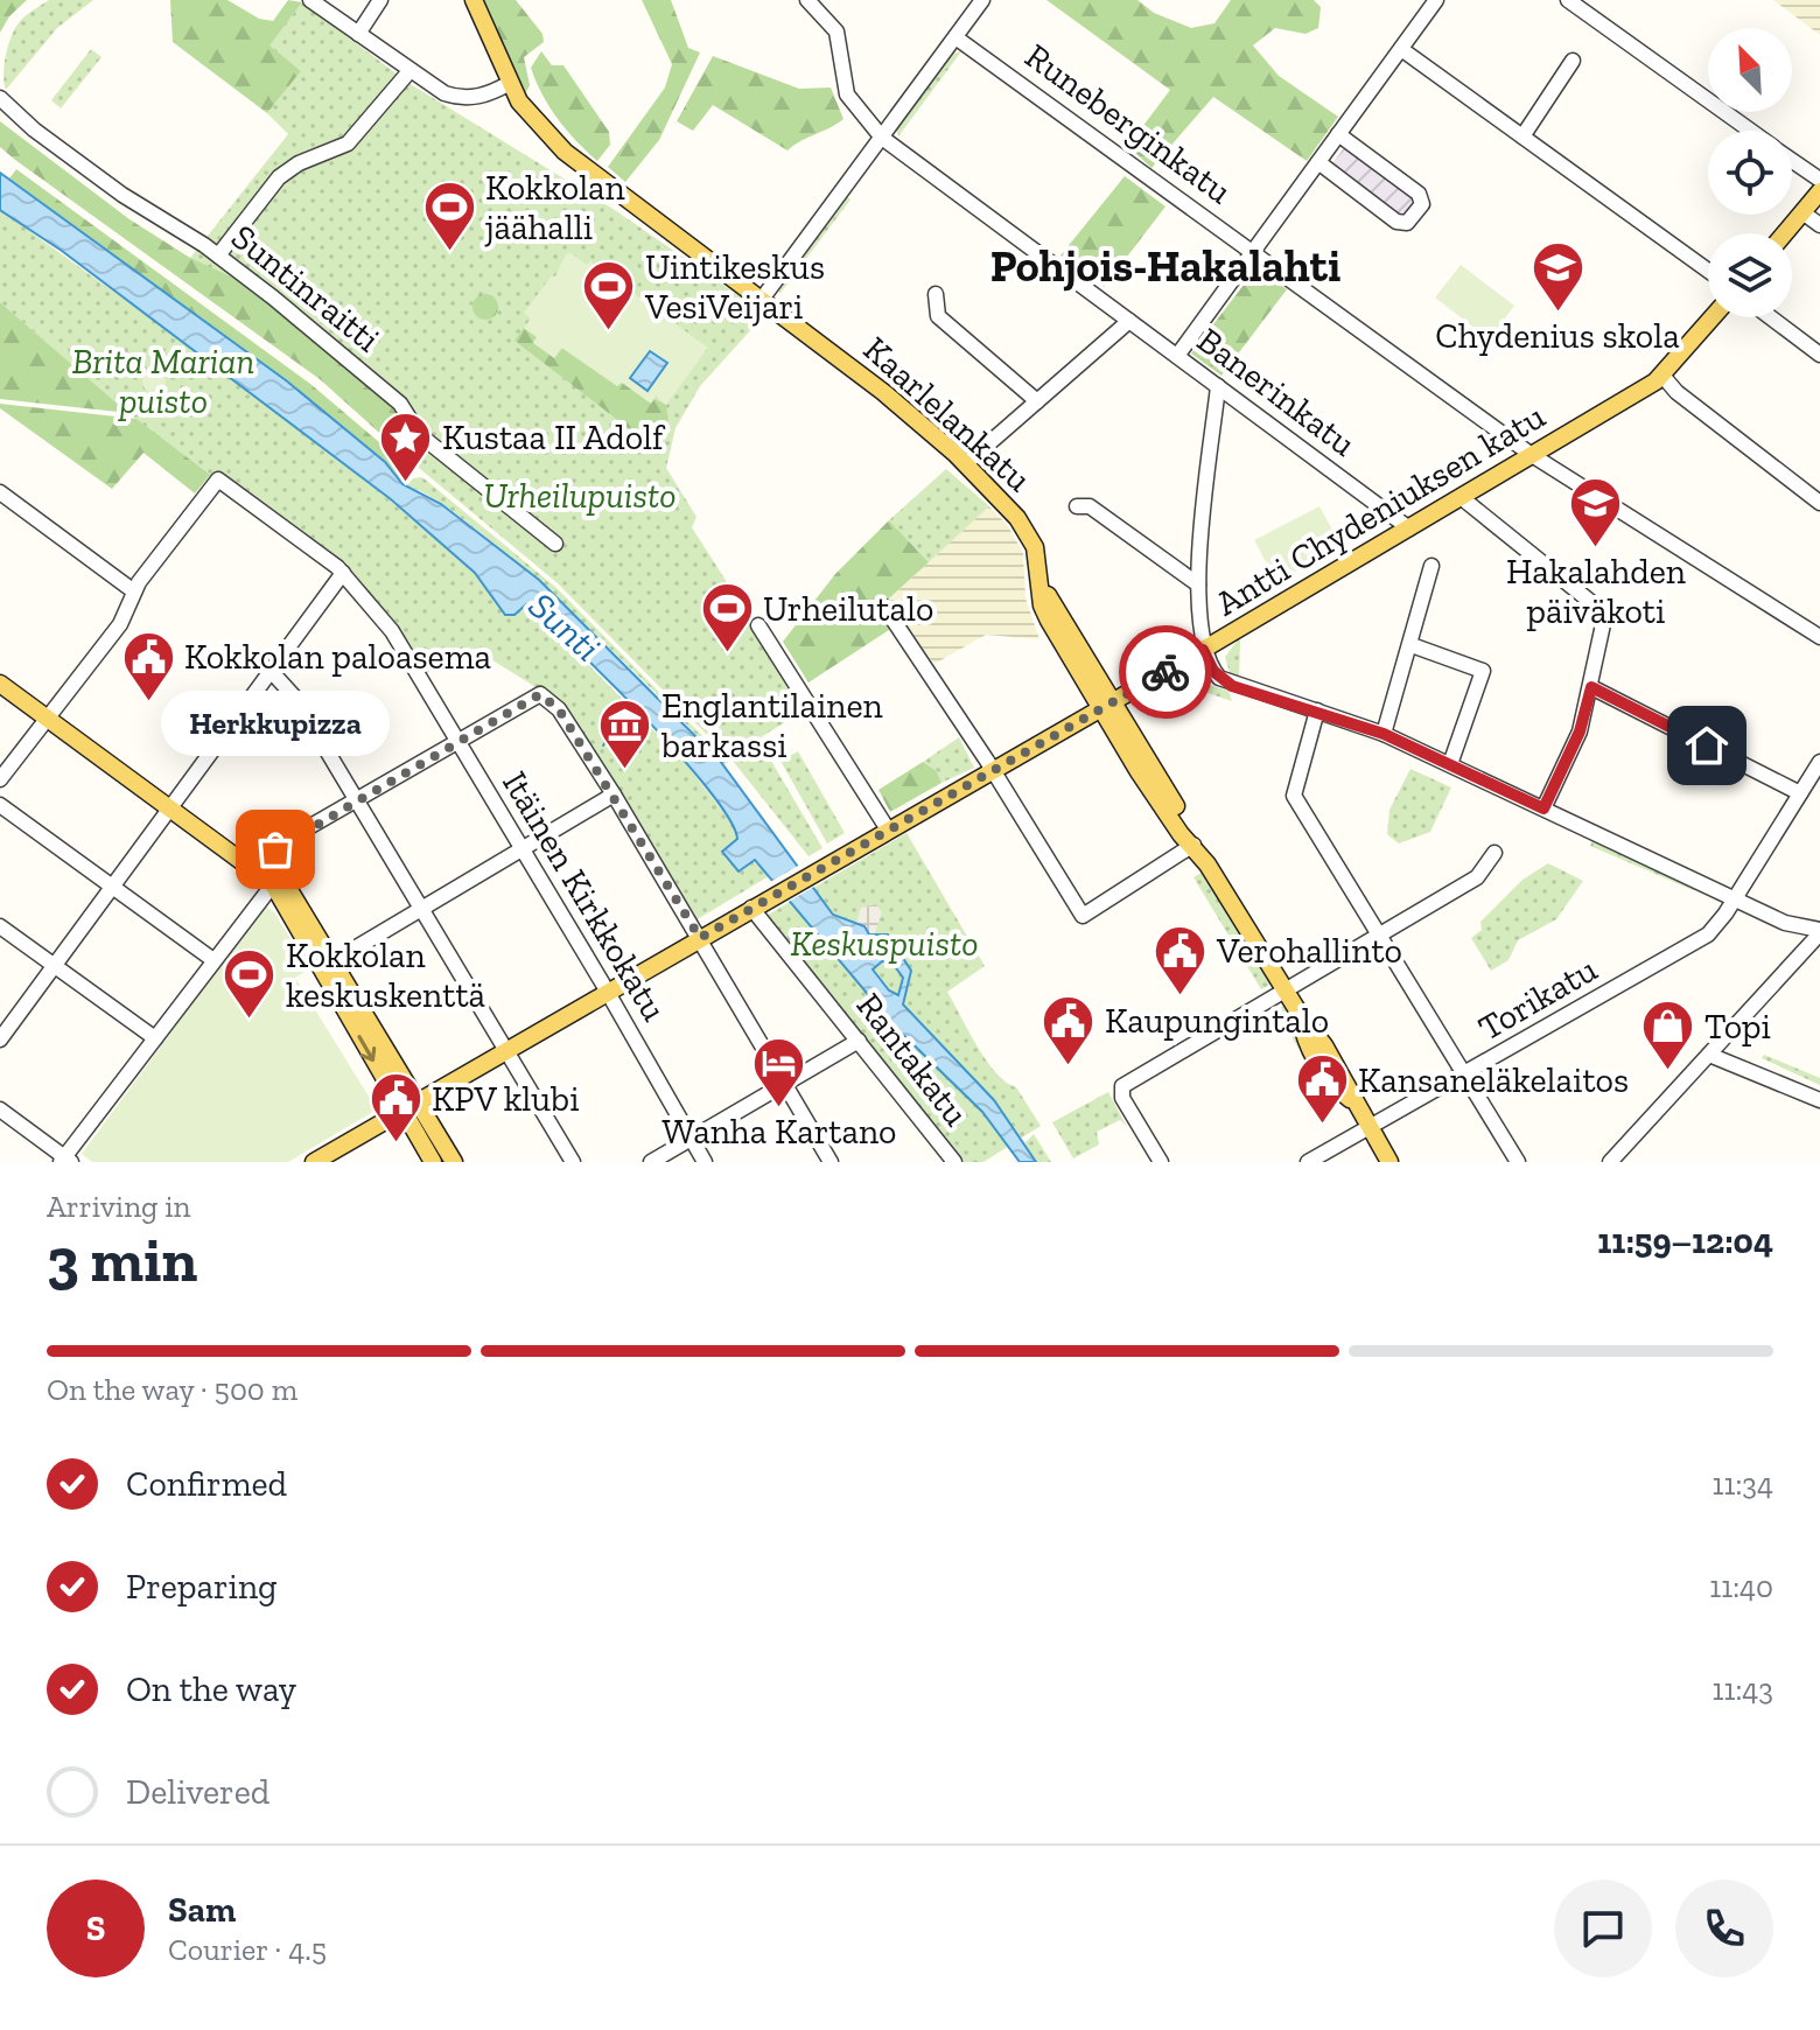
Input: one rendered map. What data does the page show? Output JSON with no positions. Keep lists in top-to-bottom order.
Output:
{
  "streets": {
    "main road": ["Kaarlelankatu", "Antti Chydeniuksen katu"],
    "street": [
      "Runeberginkatu",
      "Suntinraitti",
      "Banerinkatu",
      "Itäinen Kirkkokatu",
      "Torikatu",
      "Rantakatu"
    ]
  },
  "crossings": [
    ["Runeberginkatu", "Antti Chydeniuksen katu"],
    ["Banerinkatu", "Antti Chydeniuksen katu"],
    ["Kaarlelankatu", "Antti Chydeniuksen katu"],
    ["Kaarlelankatu", "Torikatu"],
    ["Antti Chydeniuksen katu", "Itäinen Kirkkokatu"],
    ["Antti Chydeniuksen katu", "Rantakatu"]
  ],
  "districts": ["Pohjois-Hakalahti"],
  "water": ["Sunti"],
  "parks": ["Brita Marian puisto", "Urheilupuisto", "Keskuspuisto"],
  "places": {
    "sports": [
      "Kokkolan jäähalli",
      "Uintikeskus VesiVeijari",
      "Urheilutalo",
      "Kokkolan keskuskenttä"
    ],
    "school or university": ["Chydenius skola", "Hakalahden päiväkoti"],
    "place": ["Kustaa II Adolf"],
    "public building": [
      "Kokkolan paloasema",
      "Verohallinto",
      "Kaupungintalo",
      "Kansaneläkelaitos",
      "KPV klubi"
    ],
    "museum": ["Englantilainen barkassi"],
    "other": ["Herkkupizza"],
    "shop": ["Topi"],
    "hotel": ["Wanha Kartano"]
  },
  "north": "top left",
  "page": {
    "bubble": "Herkkupizza",
    "heading": ["3 min", "Arriving in", "11:59–12:04"],
    "panel": ["Sam", "Courier · 4.5"],
    "bar": "On the way · 500 m",
    "list": [
      ["Confirmed", "11:34"],
      ["Preparing", "11:40"],
      ["On the way", "11:43"],
      "Delivered"
    ],
    "round": "S"
  }
}
